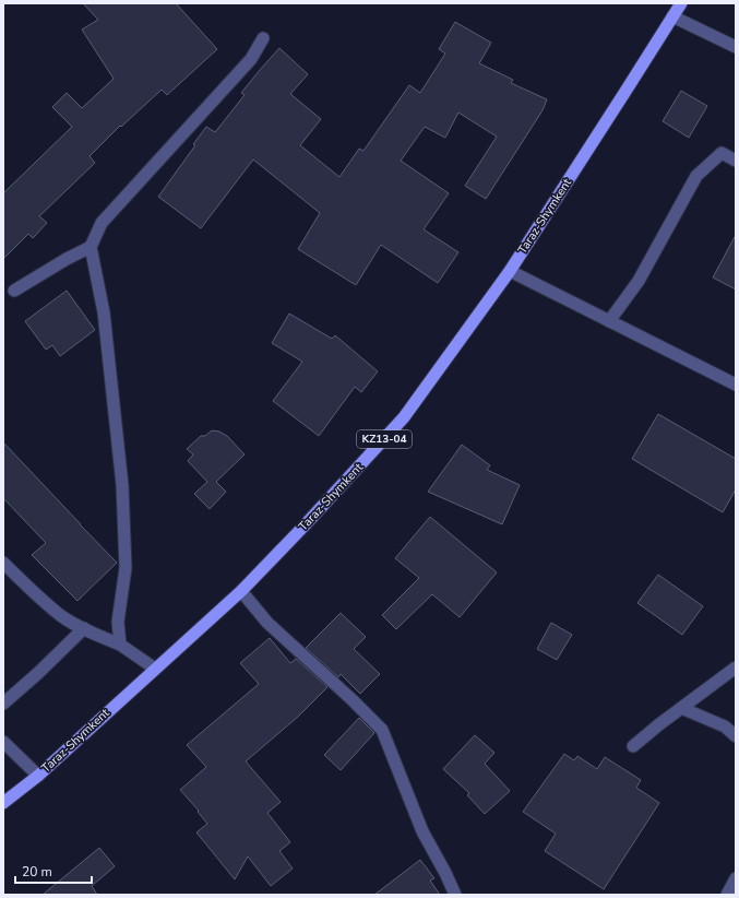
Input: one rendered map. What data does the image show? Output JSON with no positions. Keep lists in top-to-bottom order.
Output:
{
  "streets": {
    "main road": ["Taraz-Shymkent", "KZ13-04"]
  },
  "scale_bar": "20 m"
}
